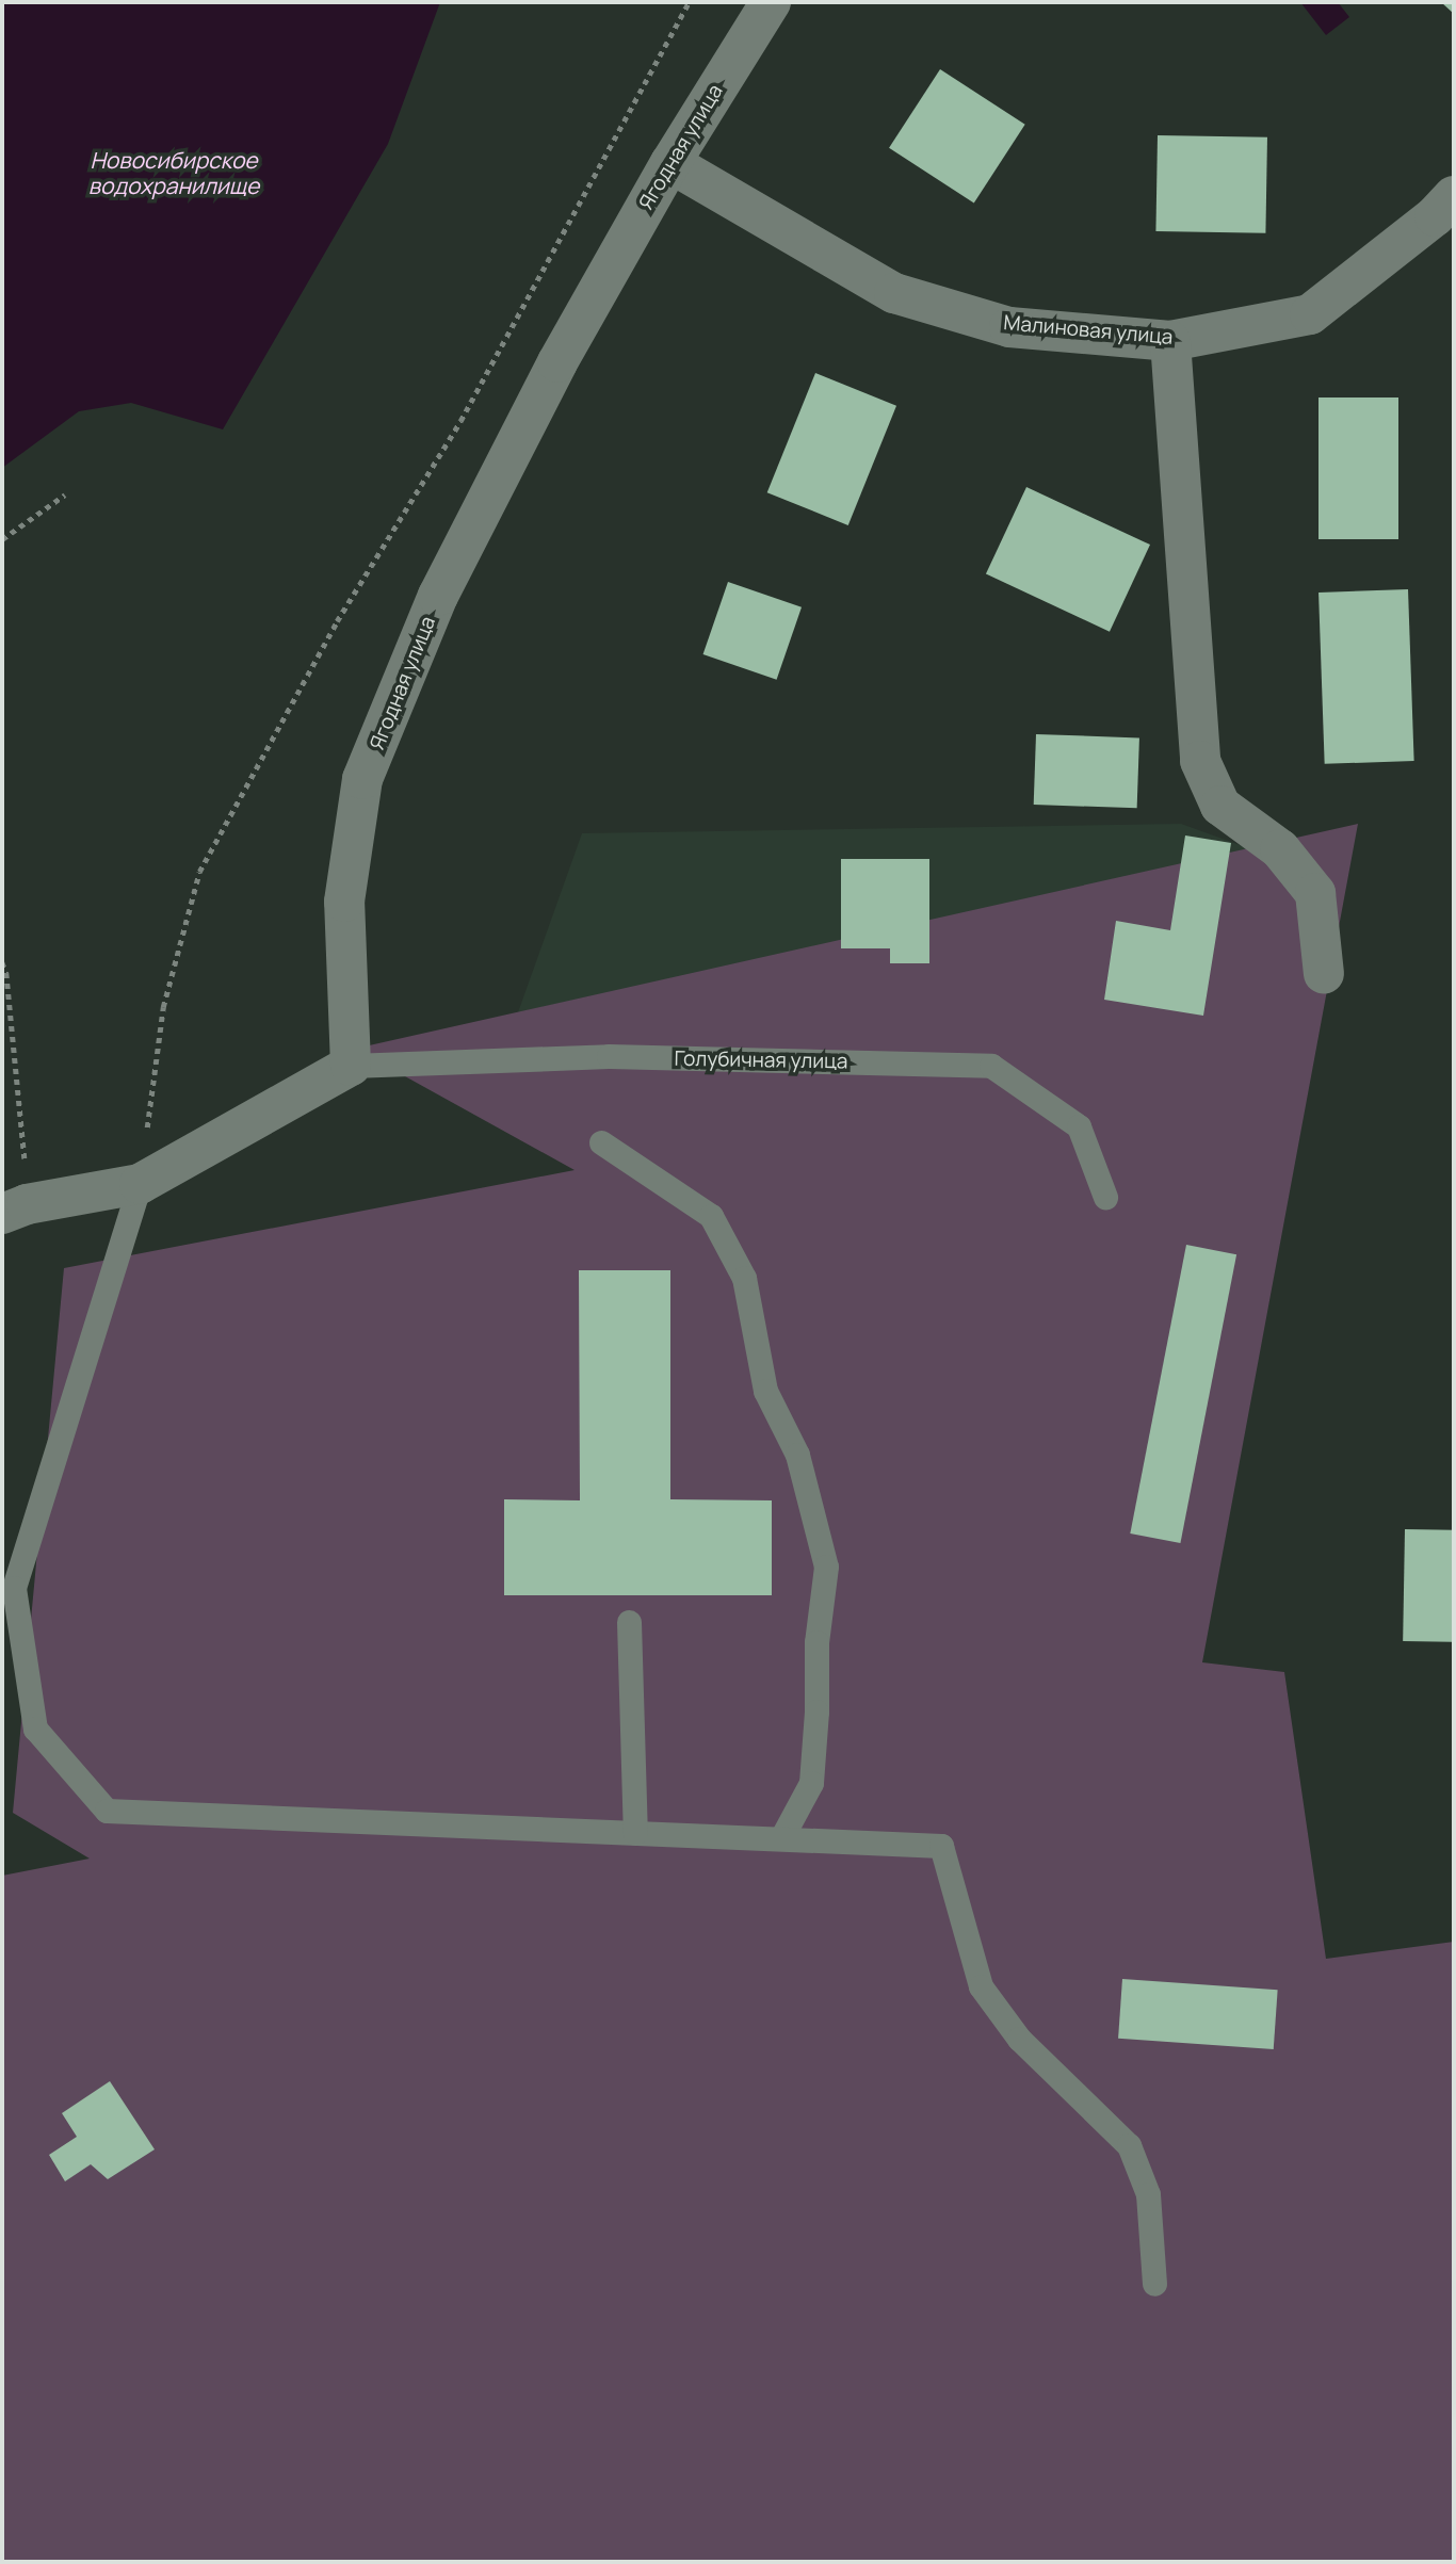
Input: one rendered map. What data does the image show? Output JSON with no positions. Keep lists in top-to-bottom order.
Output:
{
  "streets": {
    "street": ["Ягодная улица", "Малиновая улица"],
    "lane": ["Голубичная улица"]
  },
  "crossings": [
    ["Ягодная улица", "Малиновая улица"],
    ["Ягодная улица", "Голубичная улица"]
  ],
  "water": ["Новосибирское водохранилище"]
}
